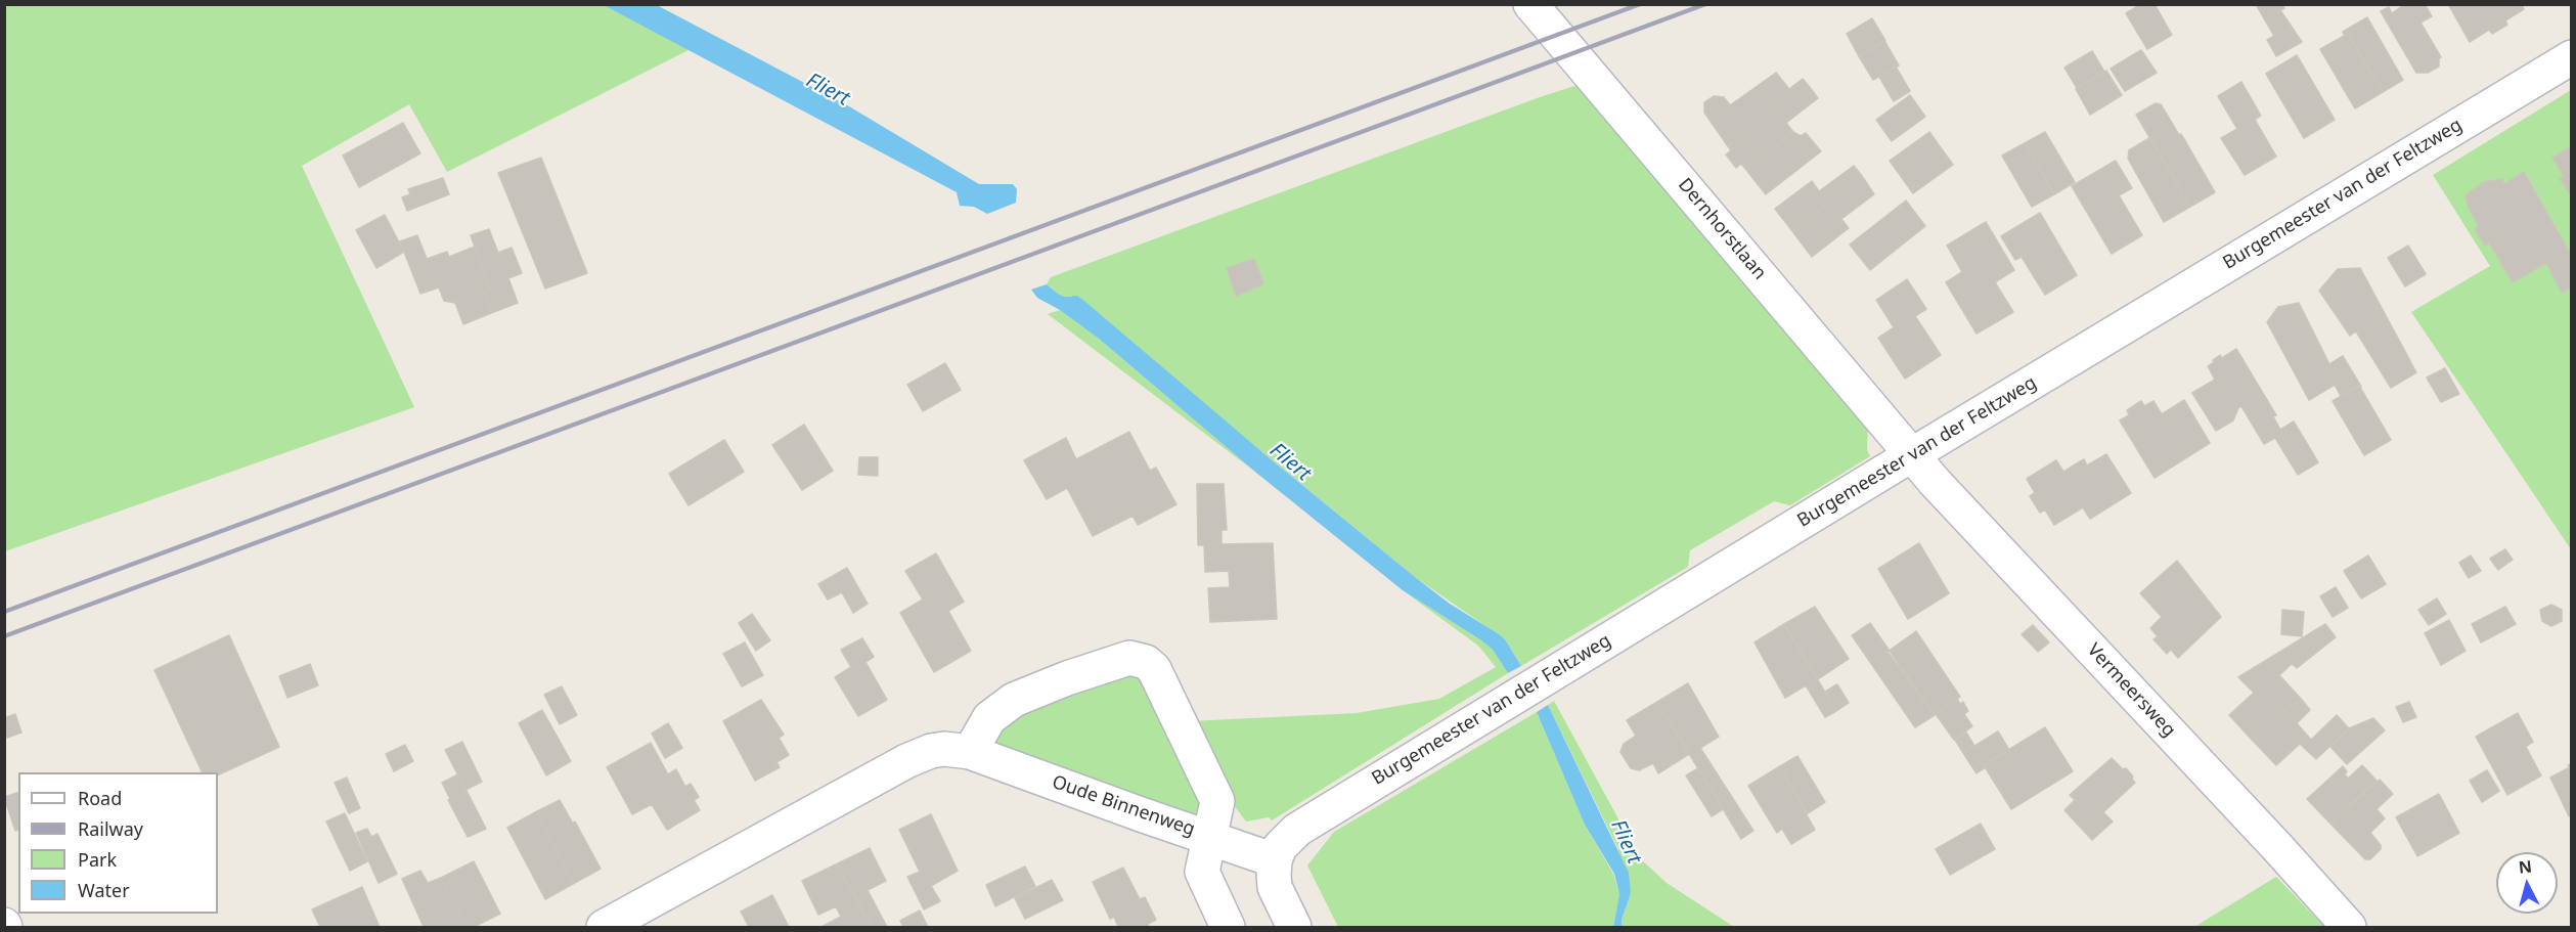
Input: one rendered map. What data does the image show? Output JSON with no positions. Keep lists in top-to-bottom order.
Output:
{
  "streets": {
    "street": [
      "Burgemeester van der Feltzweg",
      "Dernhorstlaan",
      "Vermeersweg",
      "Oude Binnenweg"
    ]
  },
  "crossings": [
    ["Burgemeester van der Feltzweg", "Dernhorstlaan"],
    ["Burgemeester van der Feltzweg", "Vermeersweg"],
    ["Dernhorstlaan", "Vermeersweg"]
  ],
  "water": ["Fliert"],
  "legend": [
    "Road",
    "Railway",
    "Park",
    "Water"
  ],
  "north": "top"
}
